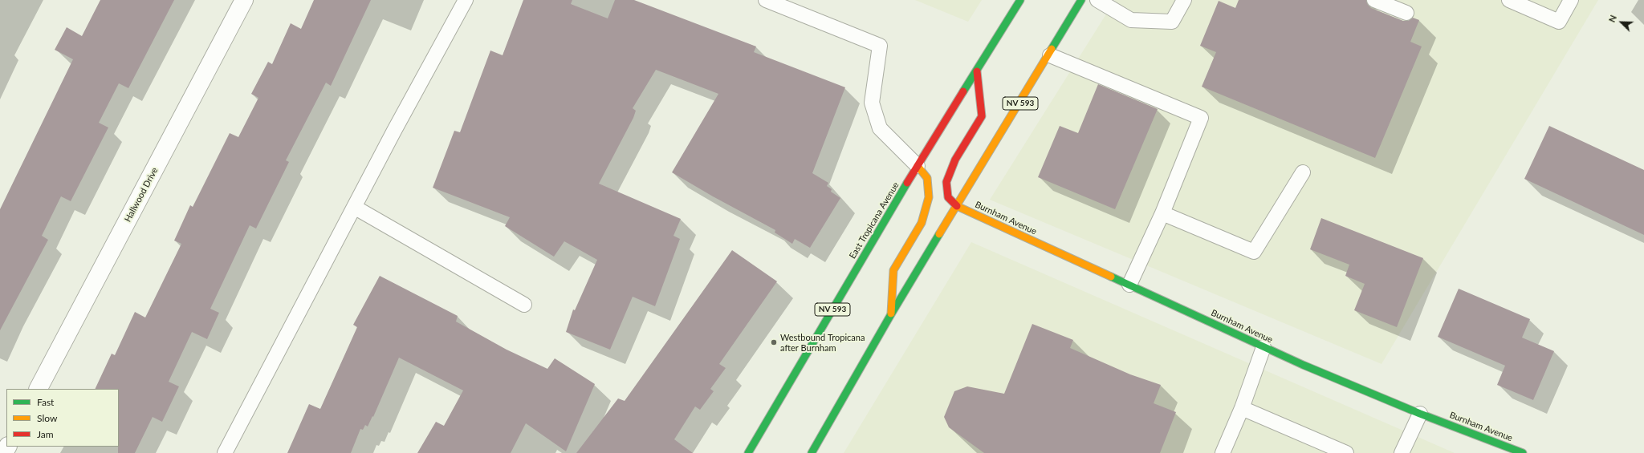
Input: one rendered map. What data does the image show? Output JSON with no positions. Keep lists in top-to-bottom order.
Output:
{
  "streets": {
    "main road": ["NV 593", "Burnham Avenue", "East Tropicana Avenue"],
    "street": ["Hallwood Drive"]
  },
  "crossings": [
    ["NV 593", "Burnham Avenue"]
  ],
  "places": ["Westbound Tropicana after Burnham"],
  "legend": ["Fast", "Slow", "Jam"],
  "north": "top left"
}
